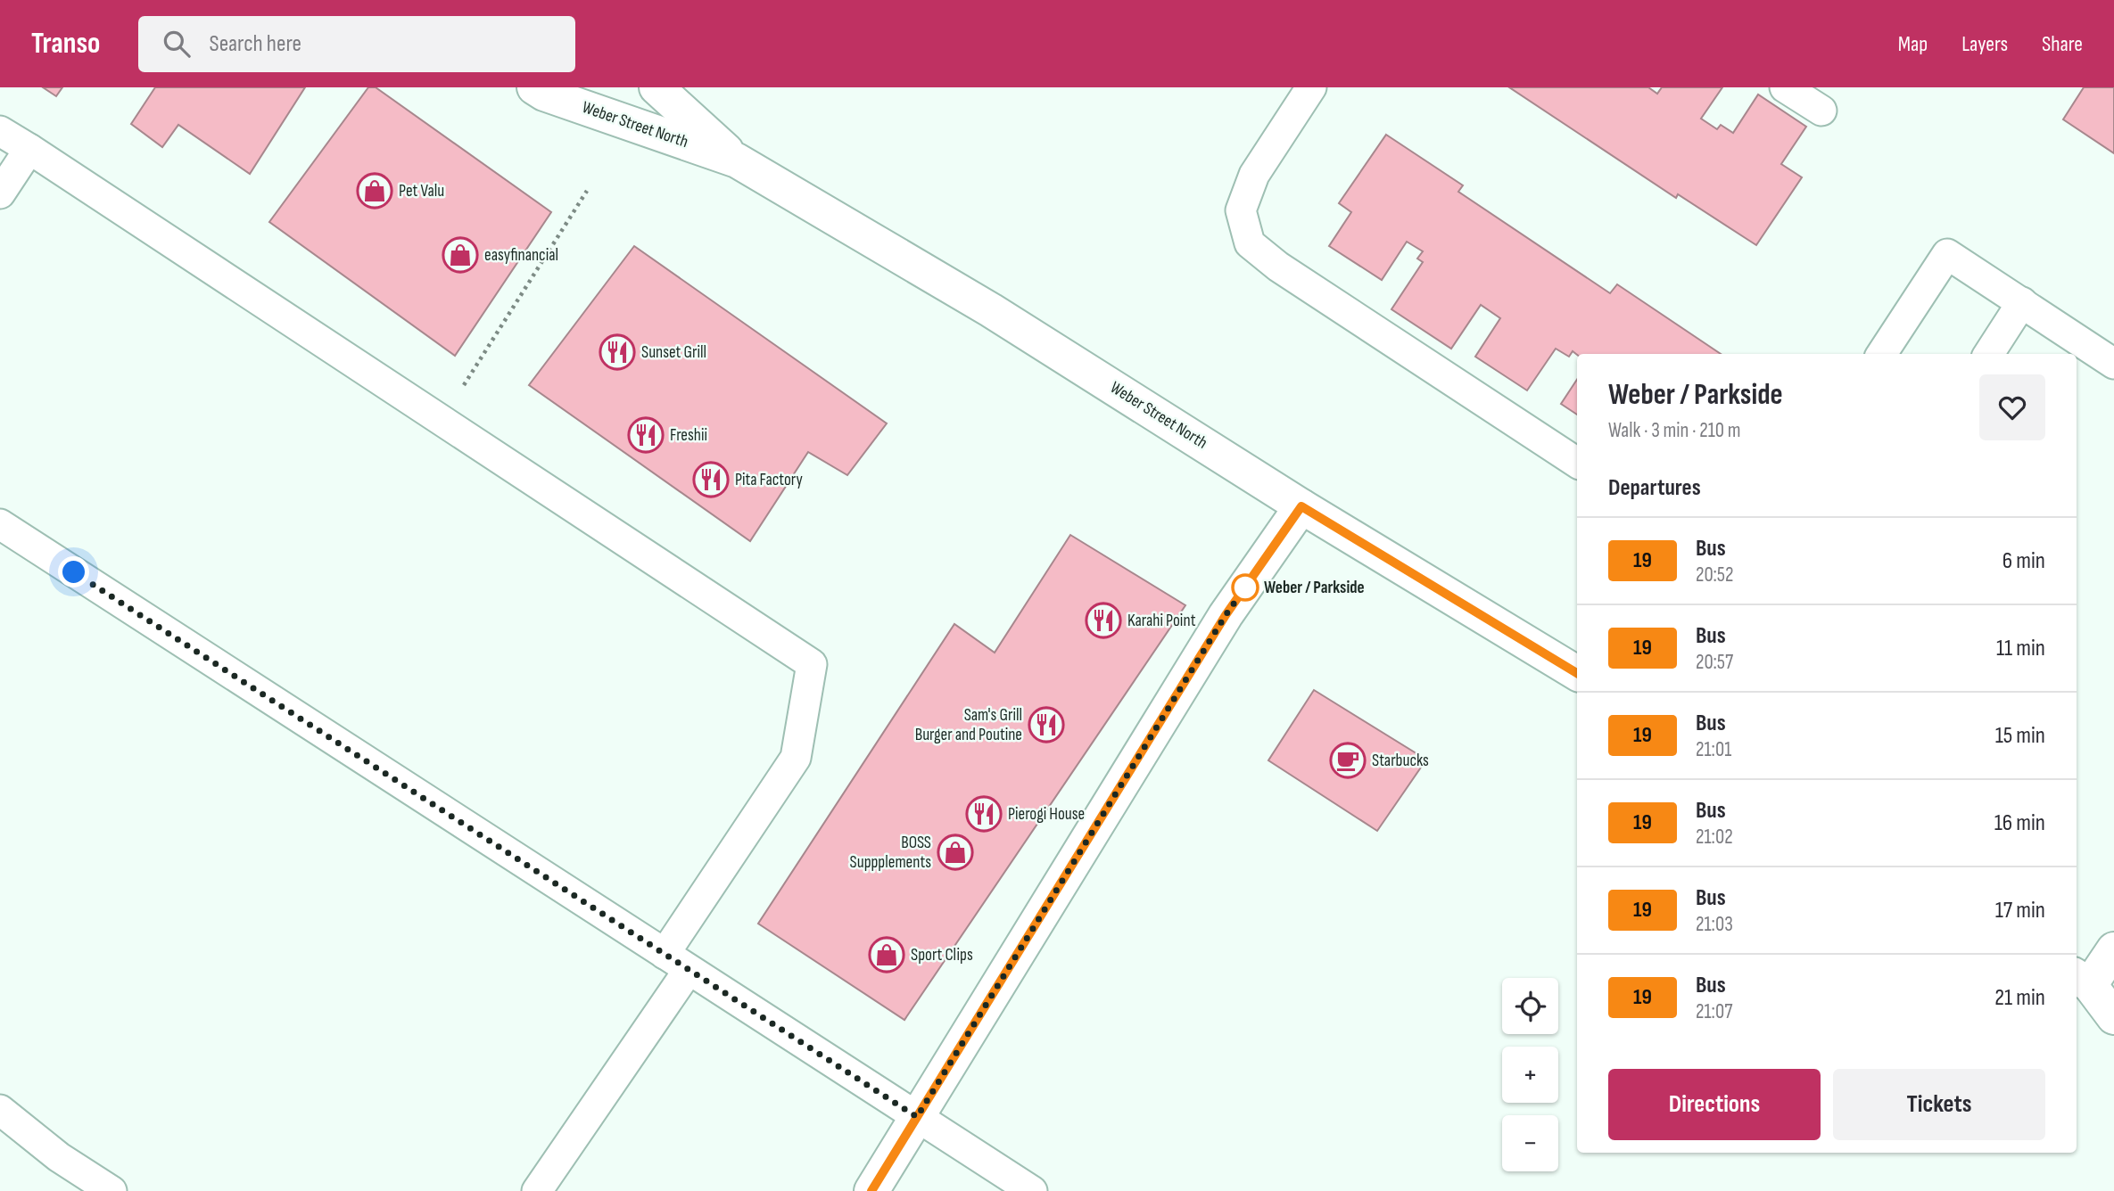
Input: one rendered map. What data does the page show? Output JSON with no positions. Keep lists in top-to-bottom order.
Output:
{
  "streets": {
    "main road": ["Weber Street North"]
  },
  "places": {
    "shop": [
      "Pet Valu",
      "easyfinancial",
      "BOSS Suppplements",
      "Sport Clips"
    ],
    "restaurant": [
      "Sunset Grill",
      "Freshii",
      "Pita Factory",
      "Karahi Point",
      "Sam's Grill Burger and Poutine",
      "Pierogi House"
    ],
    "other": ["Weber / Parkside"],
    "cafe": ["Starbucks"]
  },
  "lines": ["bus line 19"],
  "page": {
    "header": "Transo",
    "search": "Search here",
    "nav": ["Map", "Layers", "Share"],
    "heading": [
      ["Weber / Parkside", "Walk · 3 min · 210 m"],
      "Departures"
    ],
    "list": [
      {
        "mark": "19",
        "name": "Bus",
        "note": "20:52",
        "value": "6 min"
      },
      {
        "mark": "19",
        "name": "Bus",
        "note": "20:57",
        "value": "11 min"
      },
      {
        "mark": "19",
        "name": "Bus",
        "note": "21:01",
        "value": "15 min"
      },
      {
        "mark": "19",
        "name": "Bus",
        "note": "21:02",
        "value": "16 min"
      },
      {
        "mark": "19",
        "name": "Bus",
        "note": "21:03",
        "value": "17 min"
      },
      {
        "mark": "19",
        "name": "Bus",
        "note": "21:07",
        "value": "21 min"
      }
    ],
    "map_buttons": ["+", "−"],
    "buttons": ["Directions", "Tickets"]
  }
}
